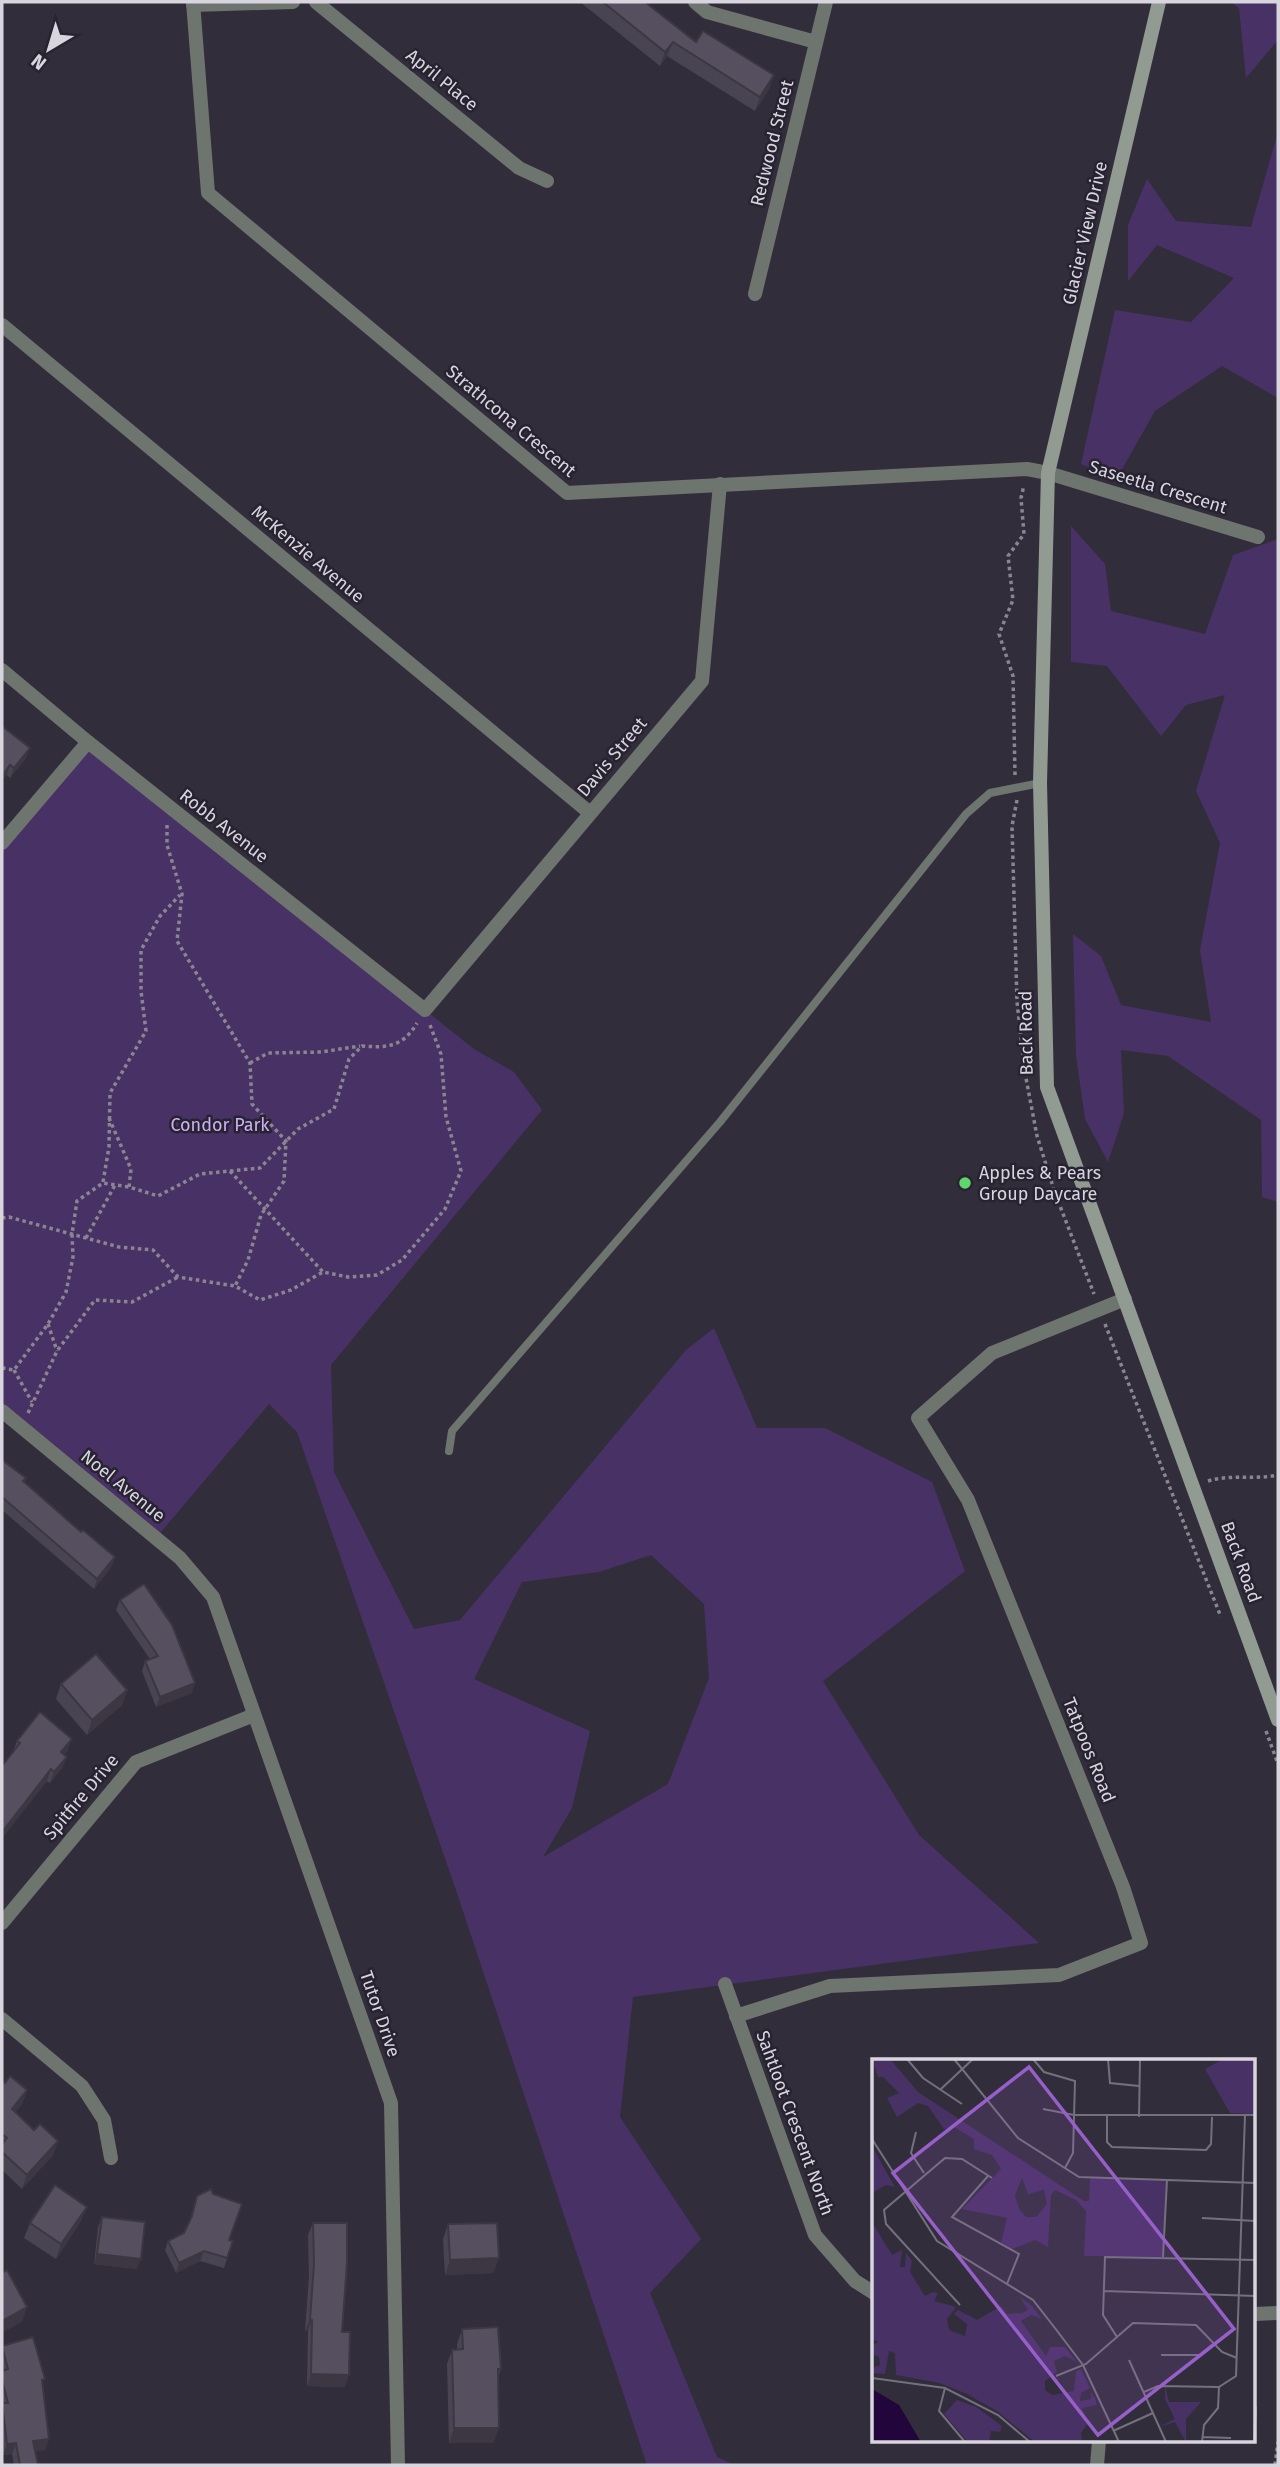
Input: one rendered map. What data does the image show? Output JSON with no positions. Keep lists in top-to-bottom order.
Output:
{
  "streets": {
    "street": [
      "April Place",
      "Redwood Street",
      "Glacier View Drive",
      "Strathcona Crescent",
      "Saseetla Crescent",
      "McKenzie Avenue",
      "Davis Street",
      "Robb Avenue",
      "Back Road",
      "Noel Avenue",
      "Tatpoos Road",
      "Spitfire Drive",
      "Tutor Drive",
      "Sahtloot Crescent North"
    ]
  },
  "crossings": [
    ["Glacier View Drive", "Strathcona Crescent"],
    ["Glacier View Drive", "Saseetla Crescent"],
    ["Glacier View Drive", "Back Road"],
    ["Strathcona Crescent", "Saseetla Crescent"],
    ["Strathcona Crescent", "Davis Street"],
    ["Strathcona Crescent", "Back Road"],
    ["Saseetla Crescent", "Back Road"],
    ["McKenzie Avenue", "Davis Street"],
    ["Davis Street", "Robb Avenue"],
    ["Back Road", "Tatpoos Road"],
    ["Noel Avenue", "Tutor Drive"],
    ["Tatpoos Road", "Sahtloot Crescent North"],
    ["Spitfire Drive", "Tutor Drive"]
  ],
  "parks": ["Condor Park"],
  "places": ["Apples & Pears Group Daycare"],
  "north": "bottom left"
}
